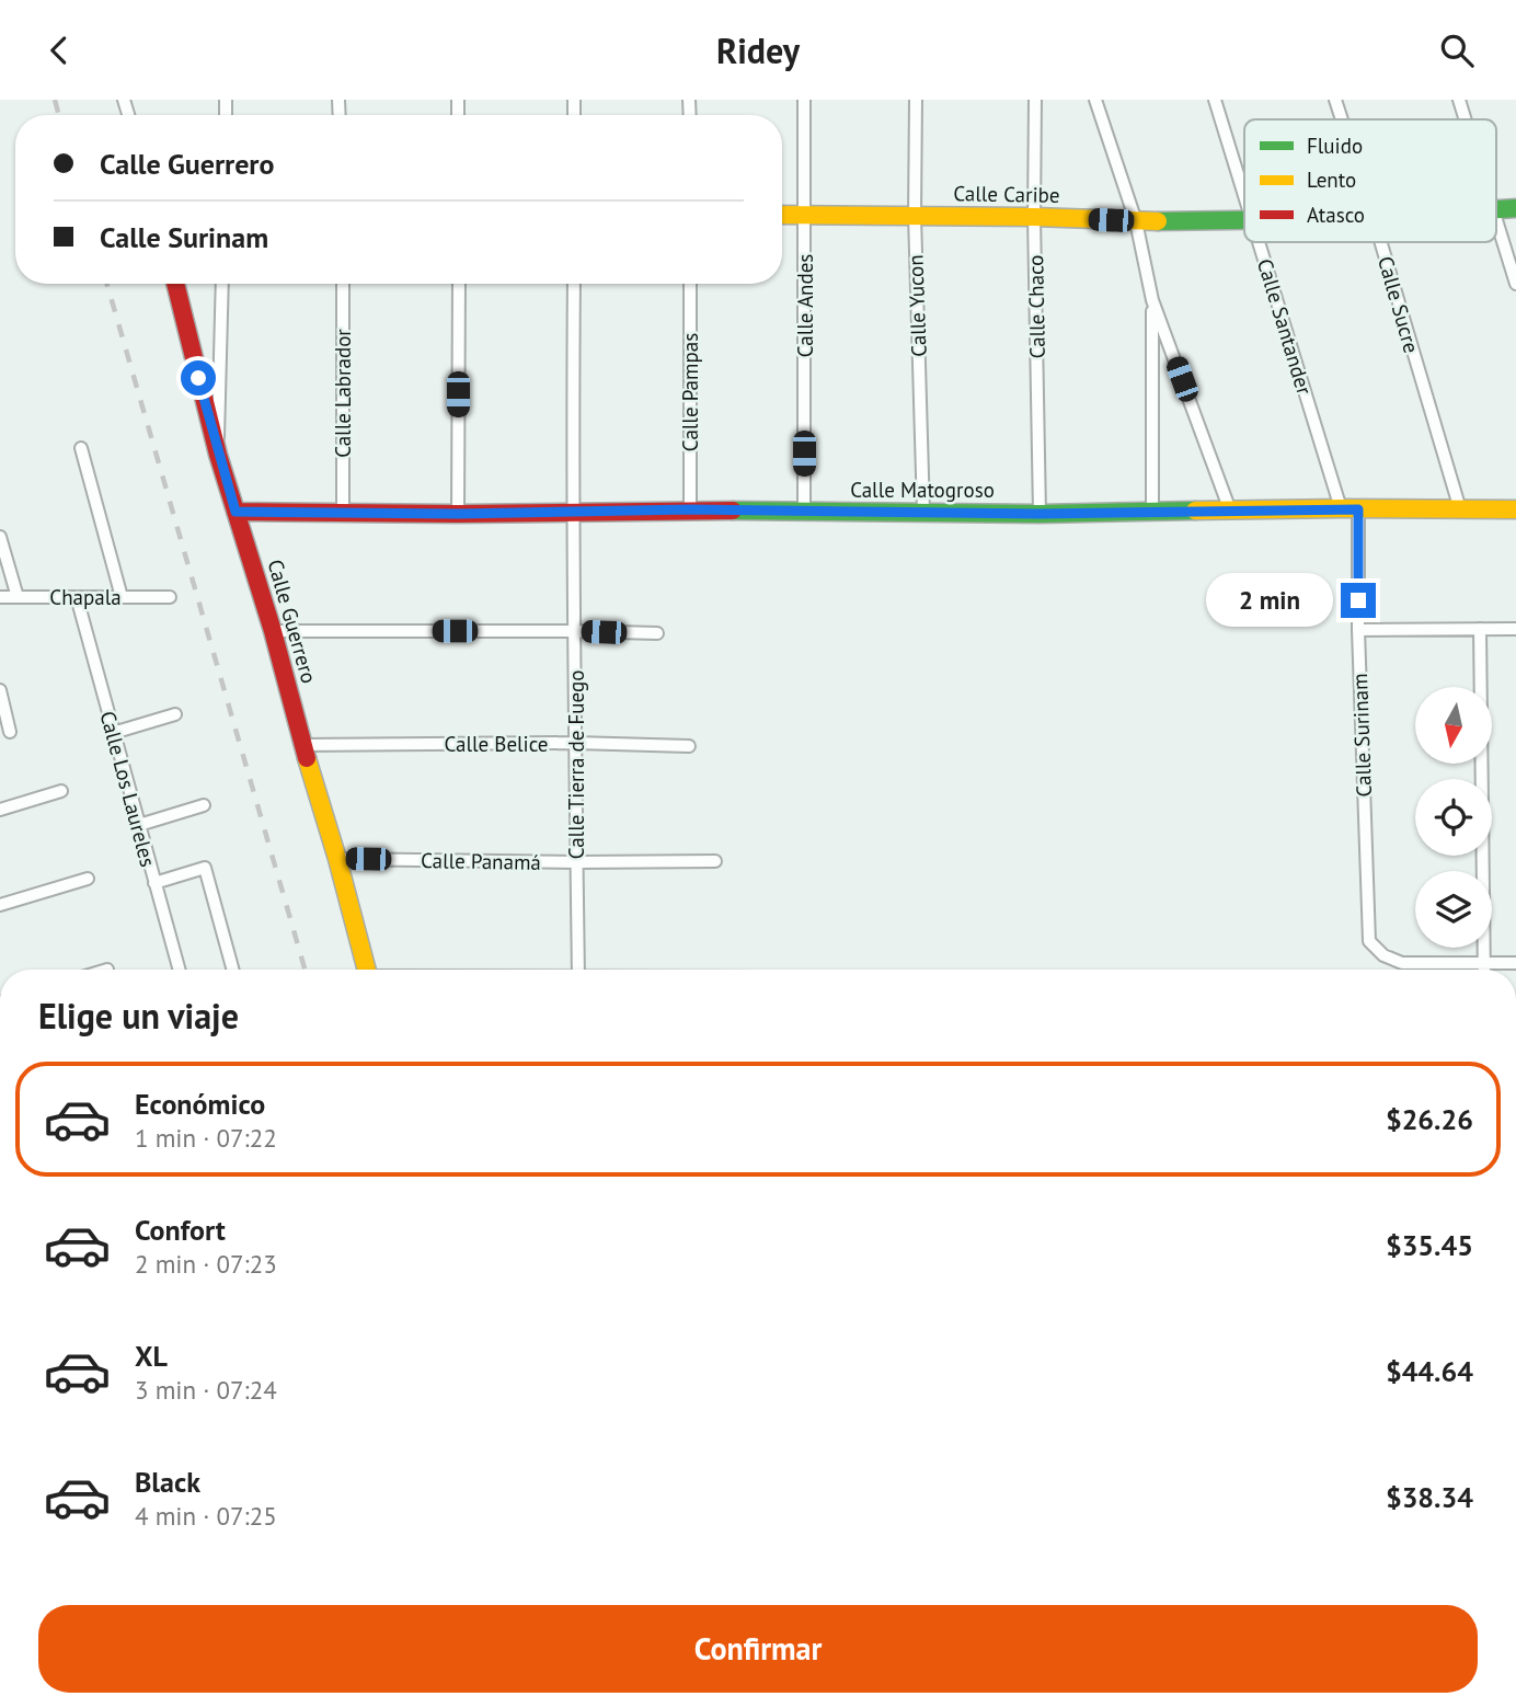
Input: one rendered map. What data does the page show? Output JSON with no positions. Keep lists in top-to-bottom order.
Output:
{
  "streets": {
    "street": [
      "Calle Caribe",
      "Calle Sucre",
      "Calle Andes",
      "Calle Yucon",
      "Calle Chaco",
      "Calle Santander",
      "Calle Pampas",
      "Calle Labrador",
      "Calle Matogroso",
      "Chapala",
      "Calle Guerrero",
      "Calle Surinam",
      "Calle Belice",
      "Calle Tierra de Fuego",
      "Calle Los Laureles",
      "Calle Panamá"
    ]
  },
  "crossings": [
    ["Calle Caribe", "Calle Andes"],
    ["Calle Caribe", "Calle Yucon"],
    ["Calle Caribe", "Calle Chaco"],
    ["Calle Sucre", "Calle Matogroso"],
    ["Calle Andes", "Calle Matogroso"],
    ["Calle Yucon", "Calle Matogroso"],
    ["Calle Chaco", "Calle Matogroso"],
    ["Calle Santander", "Calle Matogroso"],
    ["Calle Santander", "Calle Surinam"],
    ["Calle Pampas", "Calle Matogroso"],
    ["Calle Labrador", "Calle Matogroso"],
    ["Calle Matogroso", "Calle Guerrero"],
    ["Calle Matogroso", "Calle Surinam"],
    ["Calle Matogroso", "Calle Tierra de Fuego"],
    ["Chapala", "Calle Los Laureles"],
    ["Calle Guerrero", "Calle Belice"],
    ["Calle Guerrero", "Calle Panamá"],
    ["Calle Belice", "Calle Tierra de Fuego"],
    ["Calle Tierra de Fuego", "Calle Panamá"]
  ],
  "legend": ["Fluido", "Lento", "Atasco"],
  "north": "bottom",
  "page": {
    "header": "Ridey",
    "banner": ["Calle Guerrero", "Calle Surinam"],
    "bubble": "2 min",
    "heading": "Elige un viaje",
    "list": [
      {
        "name": "Económico",
        "note": "1 min · 07:22",
        "value": "$26.26"
      },
      {
        "name": "Confort",
        "note": "2 min · 07:23",
        "value": "$35.45"
      },
      {
        "name": "XL",
        "note": "3 min · 07:24",
        "value": "$44.64"
      },
      {
        "name": "Black",
        "note": "4 min · 07:25",
        "value": "$38.34"
      }
    ],
    "buttons": "Confirmar"
  }
}
